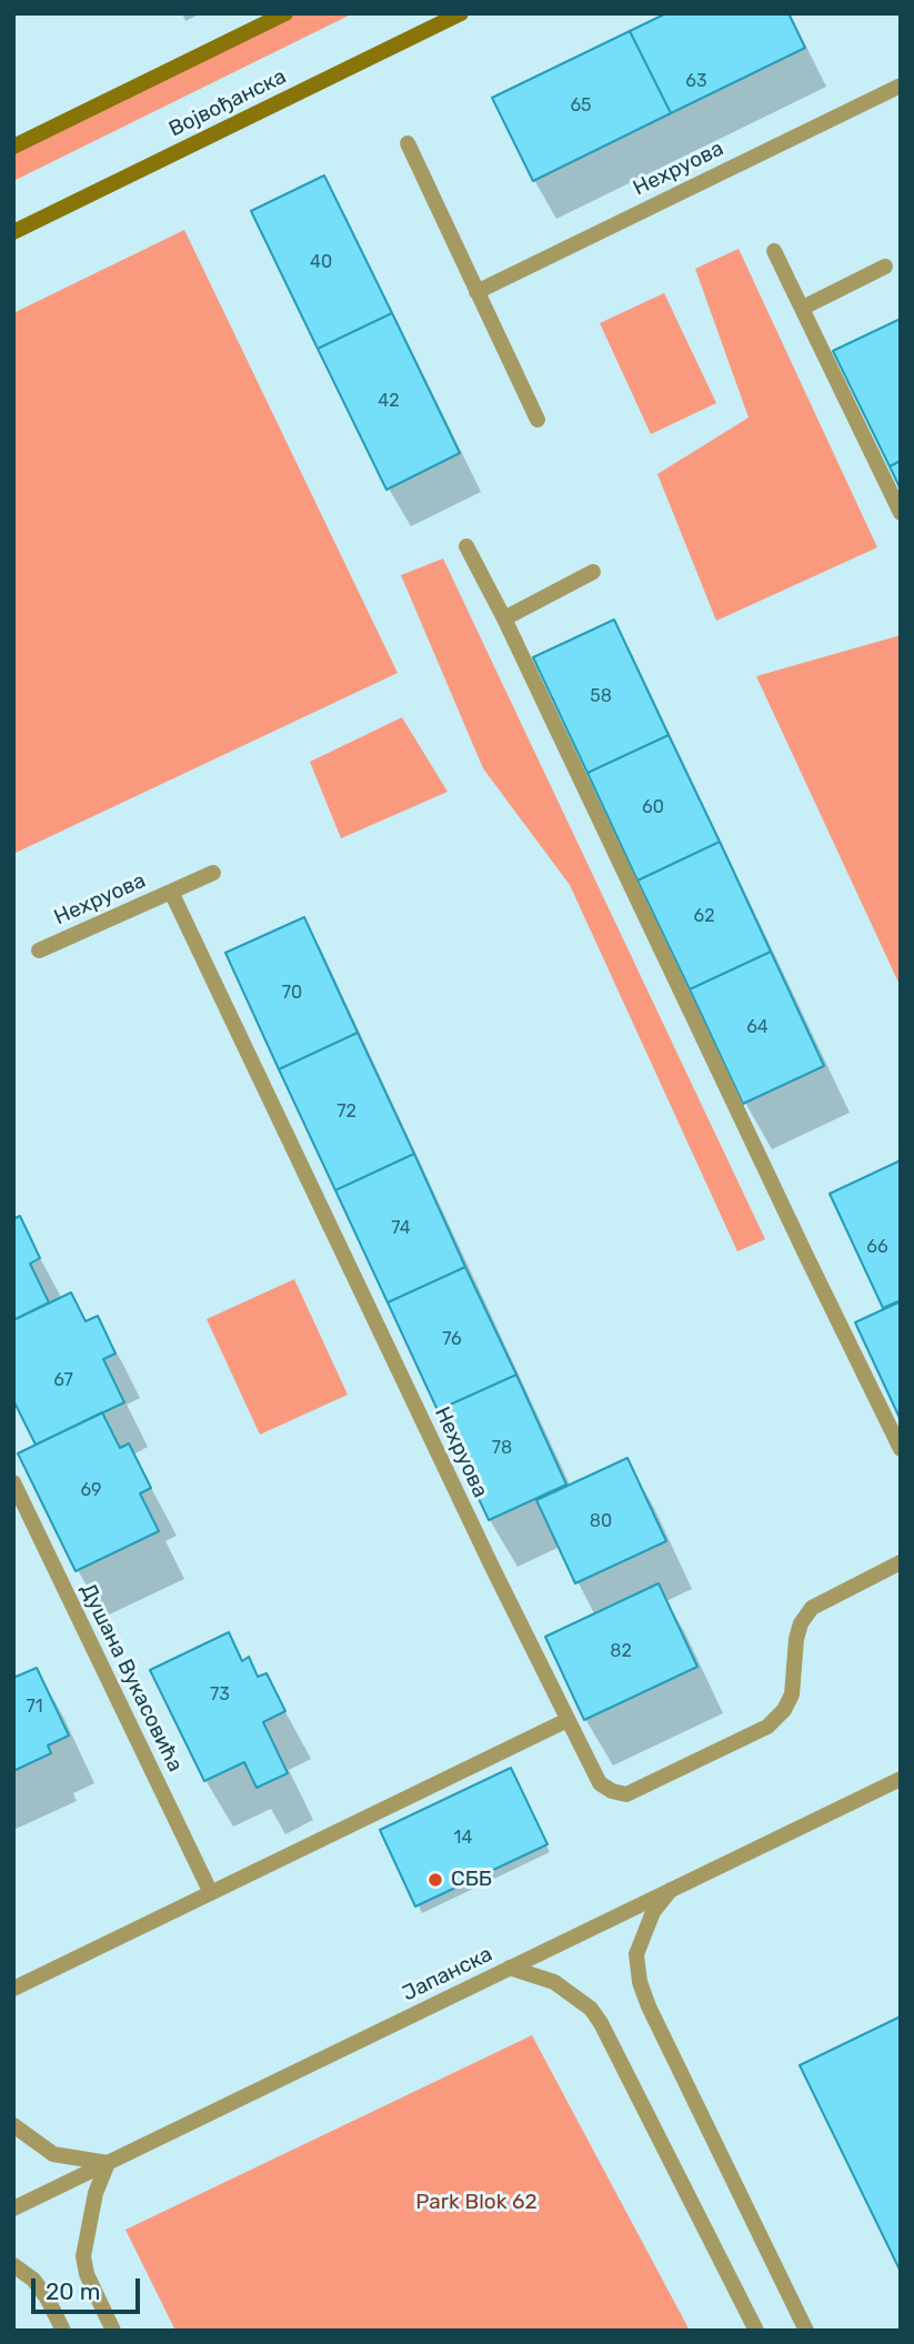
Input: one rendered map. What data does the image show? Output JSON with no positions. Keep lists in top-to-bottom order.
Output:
{
  "streets": {
    "main road": ["Војвођанска"],
    "street": ["Нехруова", "Душана Вукасовића", "Јапанска"]
  },
  "parks": ["Park Blok 62"],
  "places": ["СББ"],
  "house_numbers": [
    "63",
    "65",
    "40",
    "42",
    "58",
    "60",
    "62",
    "70",
    "64",
    "72",
    "74",
    "66",
    "76",
    "67",
    "78",
    "69",
    "80",
    "82",
    "73",
    "71",
    "14"
  ],
  "scale_bar": "20 m"
}
